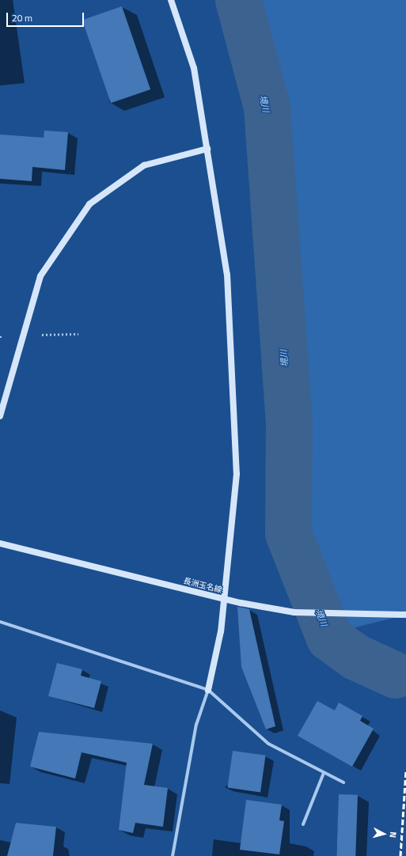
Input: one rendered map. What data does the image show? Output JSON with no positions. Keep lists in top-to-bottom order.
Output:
{
  "streets": {
    "street": ["長洲玉名線"]
  },
  "water": ["境川"],
  "scale_bar": "20 m",
  "north": "right"
}
